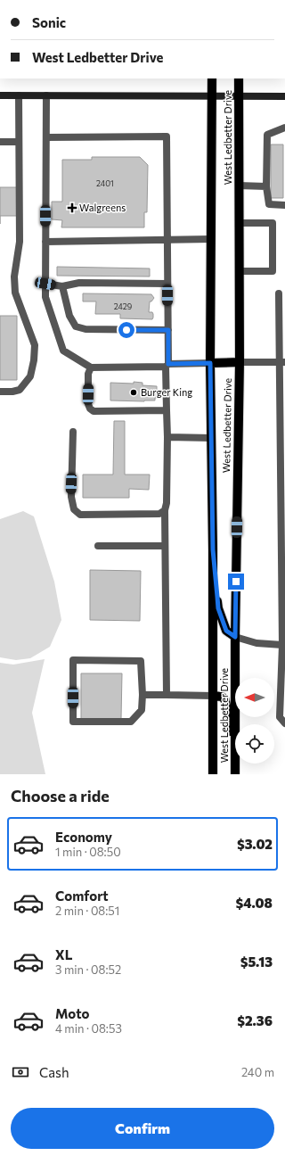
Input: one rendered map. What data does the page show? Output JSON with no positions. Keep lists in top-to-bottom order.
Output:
{
  "streets": {
    "main road": ["West Ledbetter Drive"]
  },
  "places": {
    "health": ["Walgreens"],
    "other": ["Burger King"]
  },
  "house_numbers": ["2401", "2429"],
  "north": "left",
  "page": {
    "banner": ["Sonic", "West Ledbetter Drive"],
    "heading": "Choose a ride",
    "list": [
      {
        "name": "Economy",
        "note": "1 min · 08:50",
        "value": "$3.02"
      },
      {
        "name": "Comfort",
        "note": "2 min · 08:51",
        "value": "$4.08"
      },
      {
        "name": "XL",
        "note": "3 min · 08:52",
        "value": "$5.13"
      },
      {
        "name": "Moto",
        "note": "4 min · 08:53",
        "value": "$2.36"
      }
    ],
    "pay": ["Cash", "240 m"],
    "buttons": "Confirm"
  }
}
